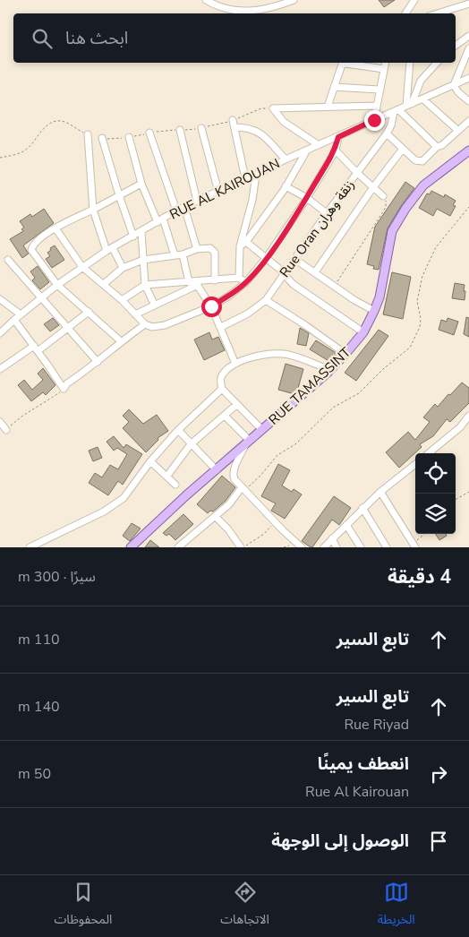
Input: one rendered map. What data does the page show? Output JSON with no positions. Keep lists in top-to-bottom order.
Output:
{
  "streets": {
    "main road": ["RUE TAMASSINT"],
    "street": ["RUE AL KAIROUAN", "Rue Oran زنقة وهران"]
  },
  "crossings": [
    ["RUE AL KAIROUAN", "Rue Oran زنقة وهران"]
  ],
  "page": {
    "search": "ابحث هنا",
    "heading": ["4 دقيقة", "سيرًا · 300 m"],
    "list": [
      ["تابع السير", "110 m"],
      ["تابع السير", "Rue Riyad", "140 m"],
      ["انعطف يمينًا", "Rue Al Kairouan", "50 m"],
      "الوصول إلى الوجهة"
    ],
    "nav": ["الخريطة", "الاتجاهات", "المحفوظات"]
  }
}
